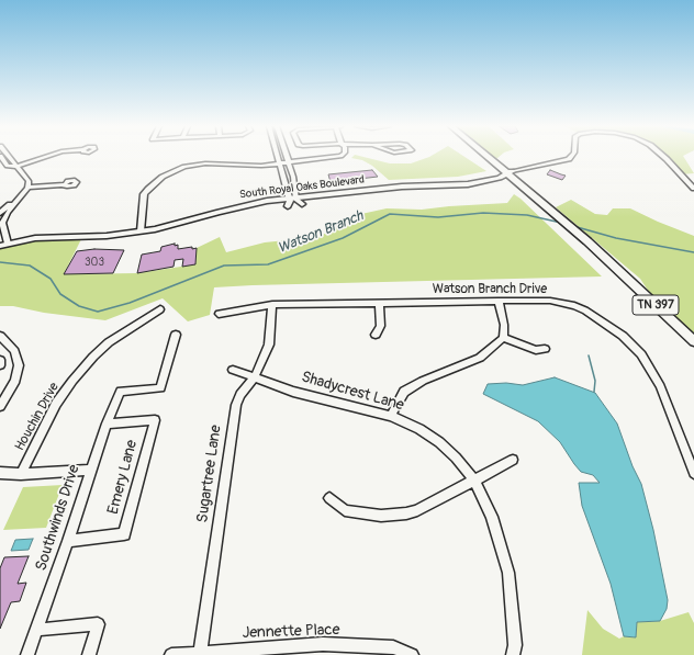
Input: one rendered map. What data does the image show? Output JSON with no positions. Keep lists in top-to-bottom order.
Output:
{
  "streets": {
    "main road": ["South Royal Oaks Boulevard", "TN 397"],
    "street": [
      "Watson Branch Drive",
      "Shadycrest Lane",
      "Houchin Drive",
      "Sugartree Lane",
      "Emery Lane",
      "Southwinds Drive",
      "Jennette Place"
    ]
  },
  "crossings": [
    ["South Royal Oaks Boulevard", "TN 397"],
    ["Watson Branch Drive", "Sugartree Lane"],
    ["Shadycrest Lane", "Sugartree Lane"],
    ["Sugartree Lane", "Jennette Place"],
    ["Emery Lane", "Southwinds Drive"]
  ],
  "water": ["Watson Branch"],
  "house_numbers": ["303"]
}
